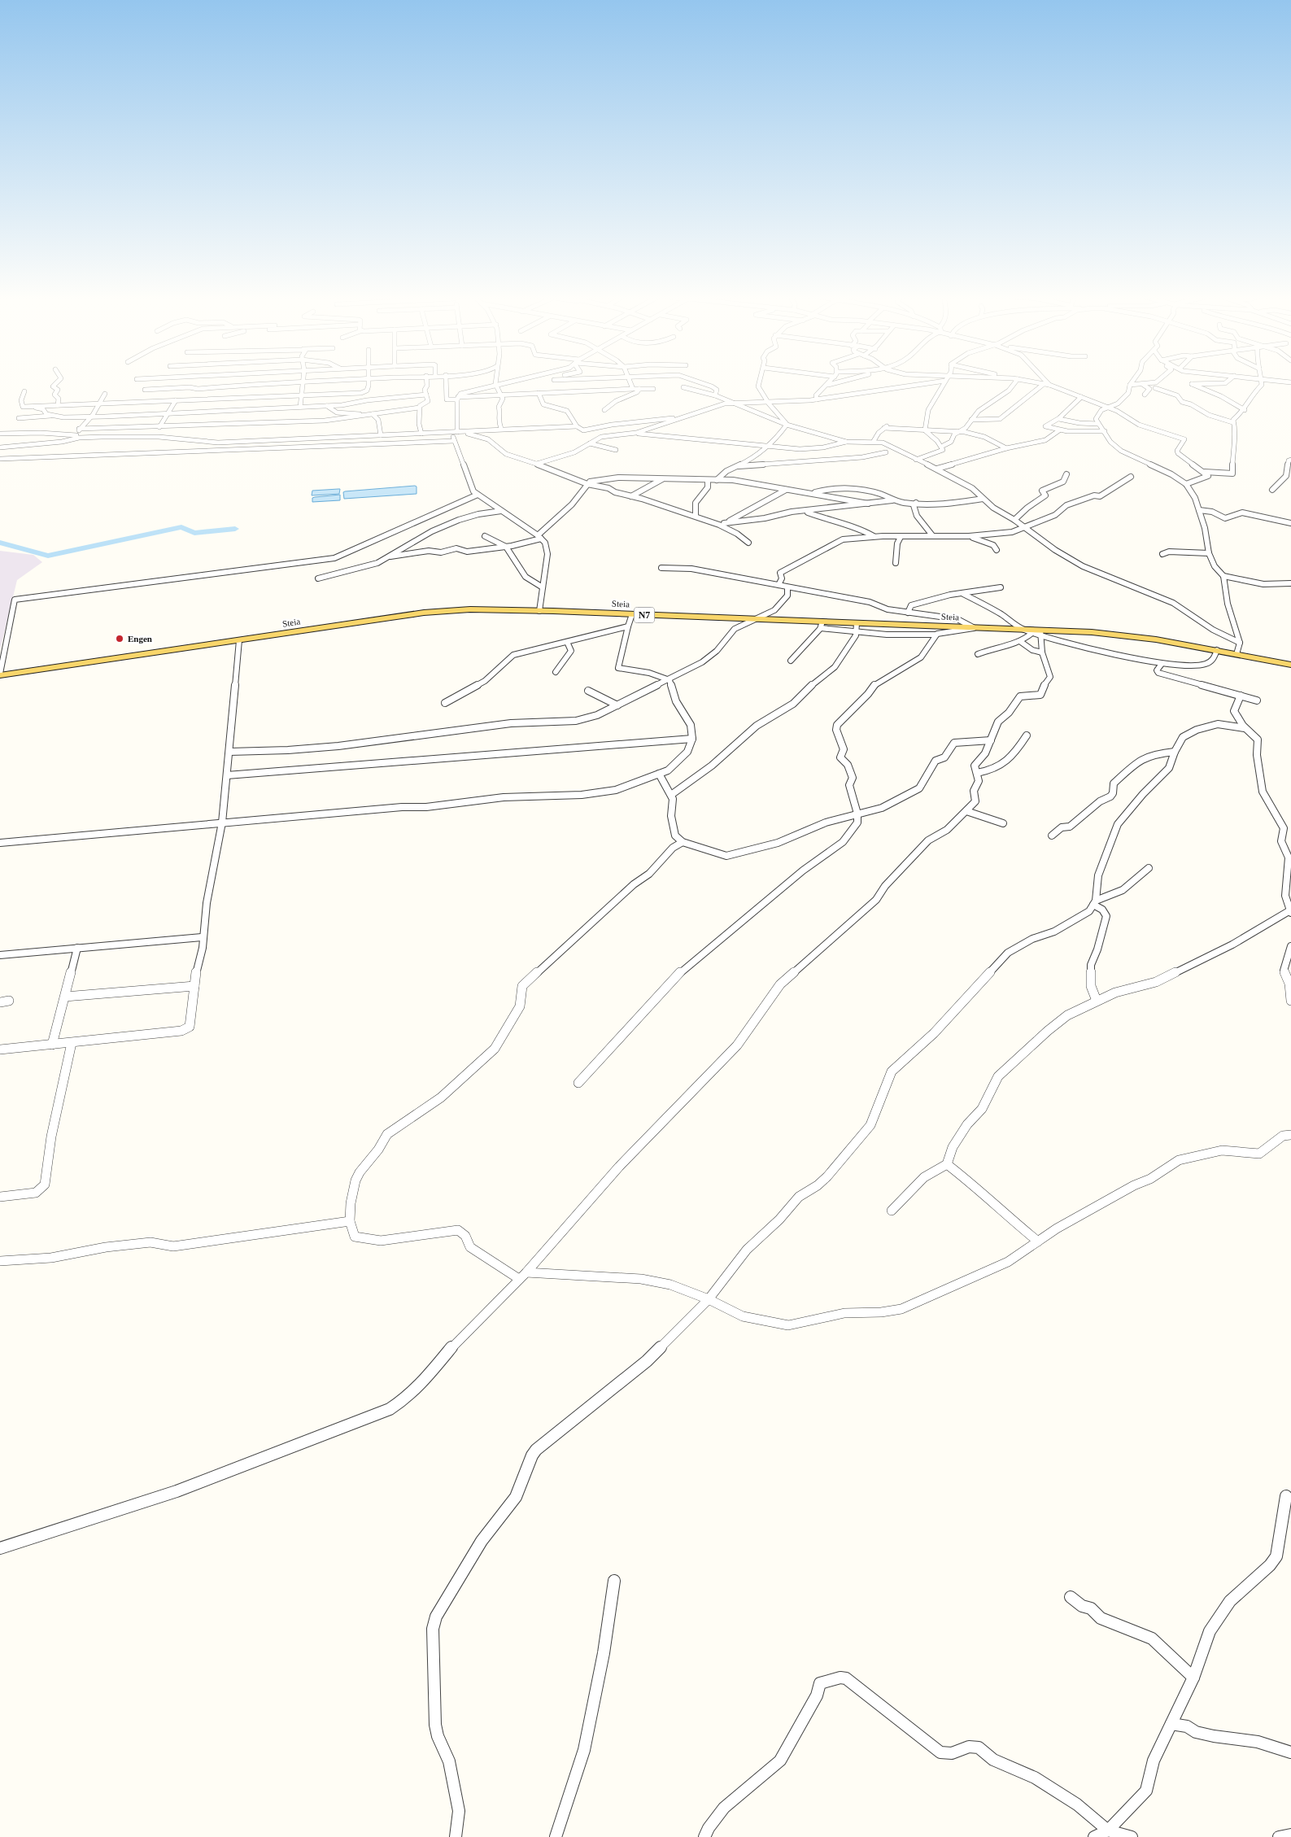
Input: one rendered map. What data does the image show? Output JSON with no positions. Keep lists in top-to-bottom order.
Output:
{
  "streets": {
    "main road": ["Steia", "N7"]
  },
  "places": ["Engen"]
}
